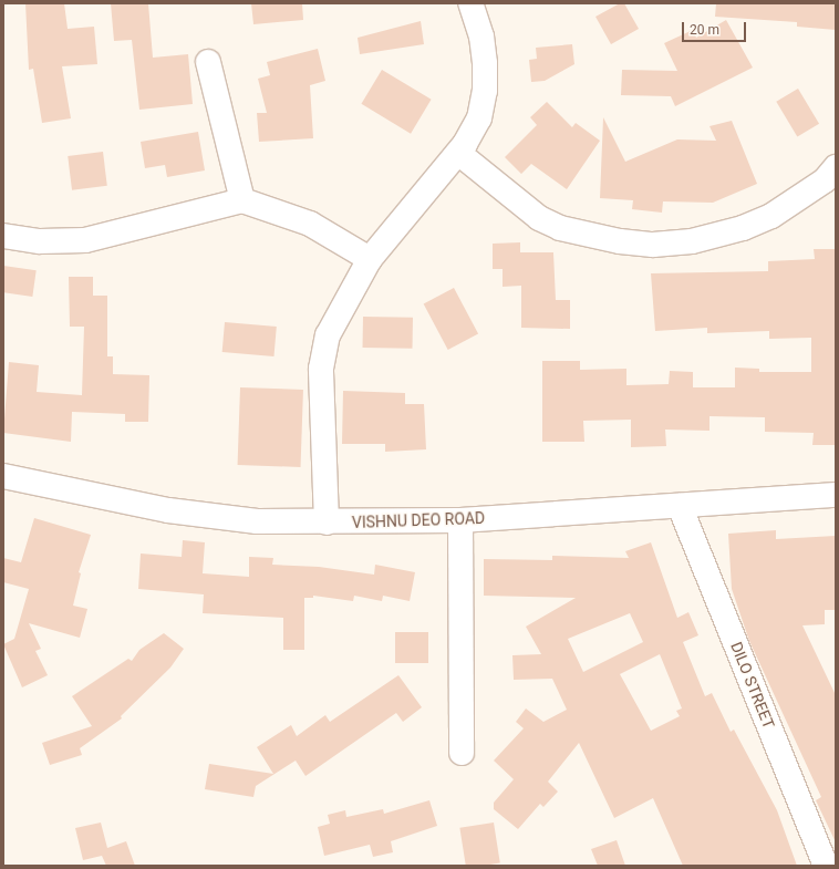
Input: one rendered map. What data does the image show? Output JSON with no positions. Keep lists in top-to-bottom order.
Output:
{
  "streets": {
    "street": ["VISHNU DEO ROAD", "DILO STREET"]
  },
  "crossings": [
    ["VISHNU DEO ROAD", "DILO STREET"]
  ],
  "scale_bar": "20 m"
}
